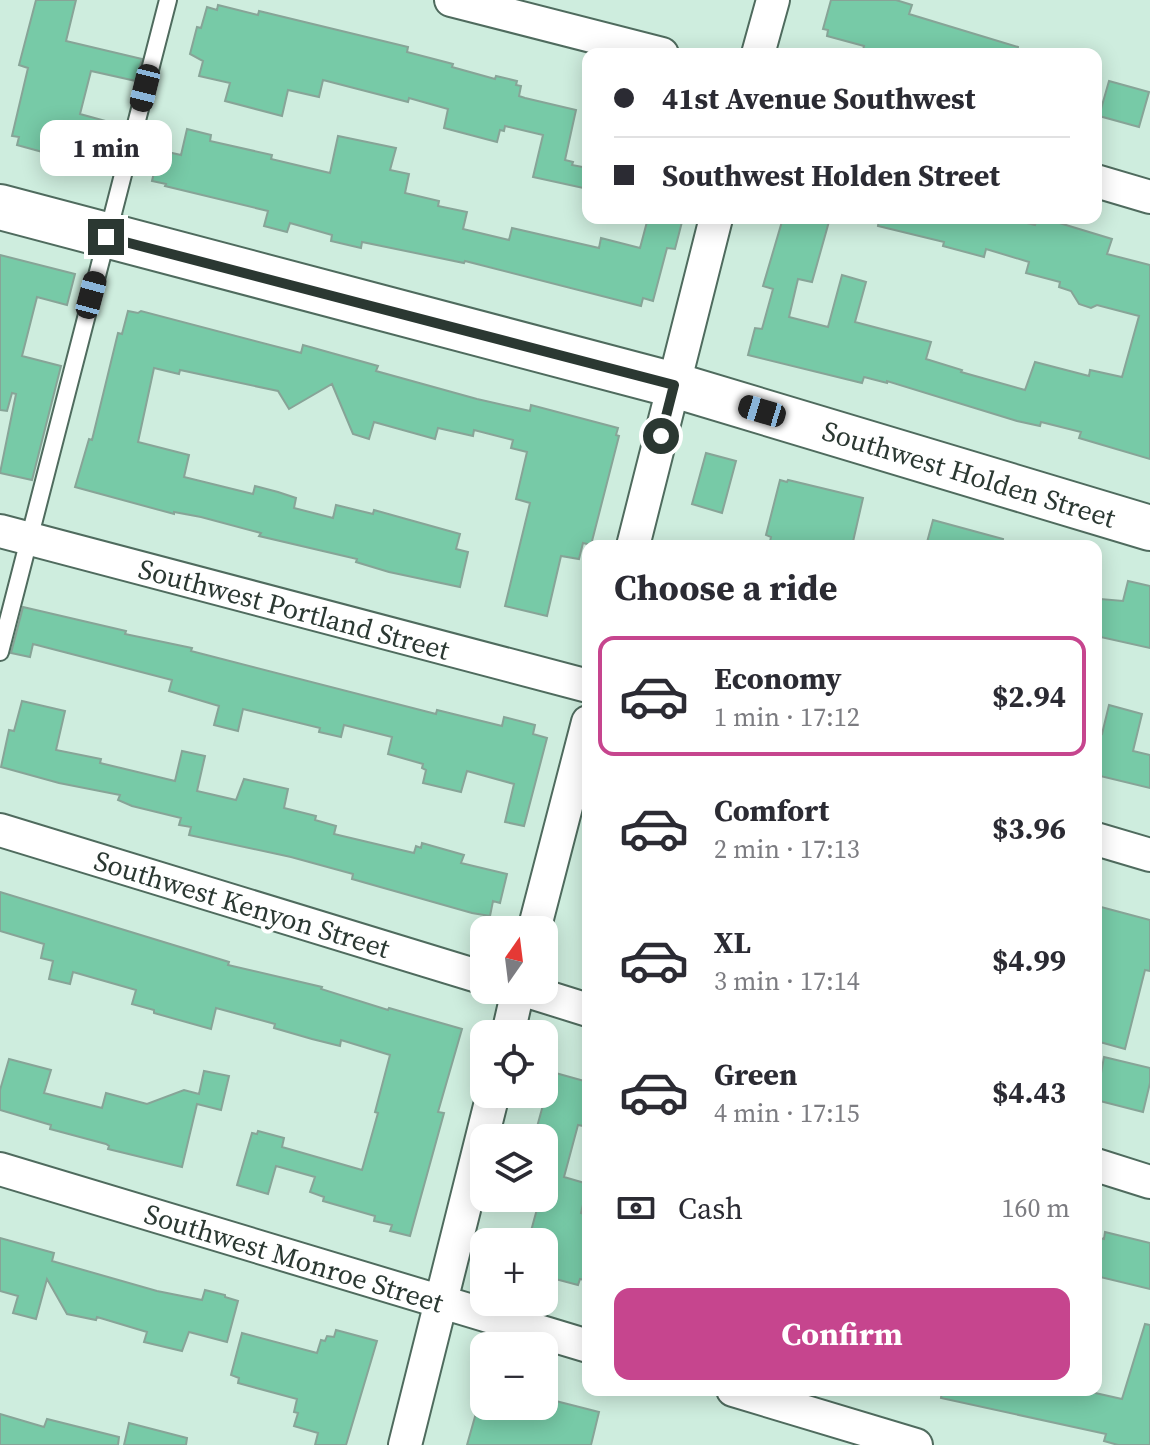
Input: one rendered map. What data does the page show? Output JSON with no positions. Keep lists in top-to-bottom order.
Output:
{
  "streets": {
    "street": [
      "Southwest Holden Street",
      "Southwest Portland Street",
      "Southwest Kenyon Street",
      "Southwest Monroe Street"
    ]
  },
  "north": "top",
  "page": {
    "banner": ["41st Avenue Southwest", "Southwest Holden Street"],
    "bubble": "1 min",
    "heading": "Choose a ride",
    "list": [
      {
        "name": "Economy",
        "note": "1 min · 17:12",
        "value": "$2.94"
      },
      {
        "name": "Comfort",
        "note": "2 min · 17:13",
        "value": "$3.96"
      },
      {
        "name": "XL",
        "note": "3 min · 17:14",
        "value": "$4.99"
      },
      {
        "name": "Green",
        "note": "4 min · 17:15",
        "value": "$4.43"
      }
    ],
    "map_buttons": ["+", "−"],
    "pay": ["Cash", "160 m"],
    "buttons": "Confirm"
  }
}
